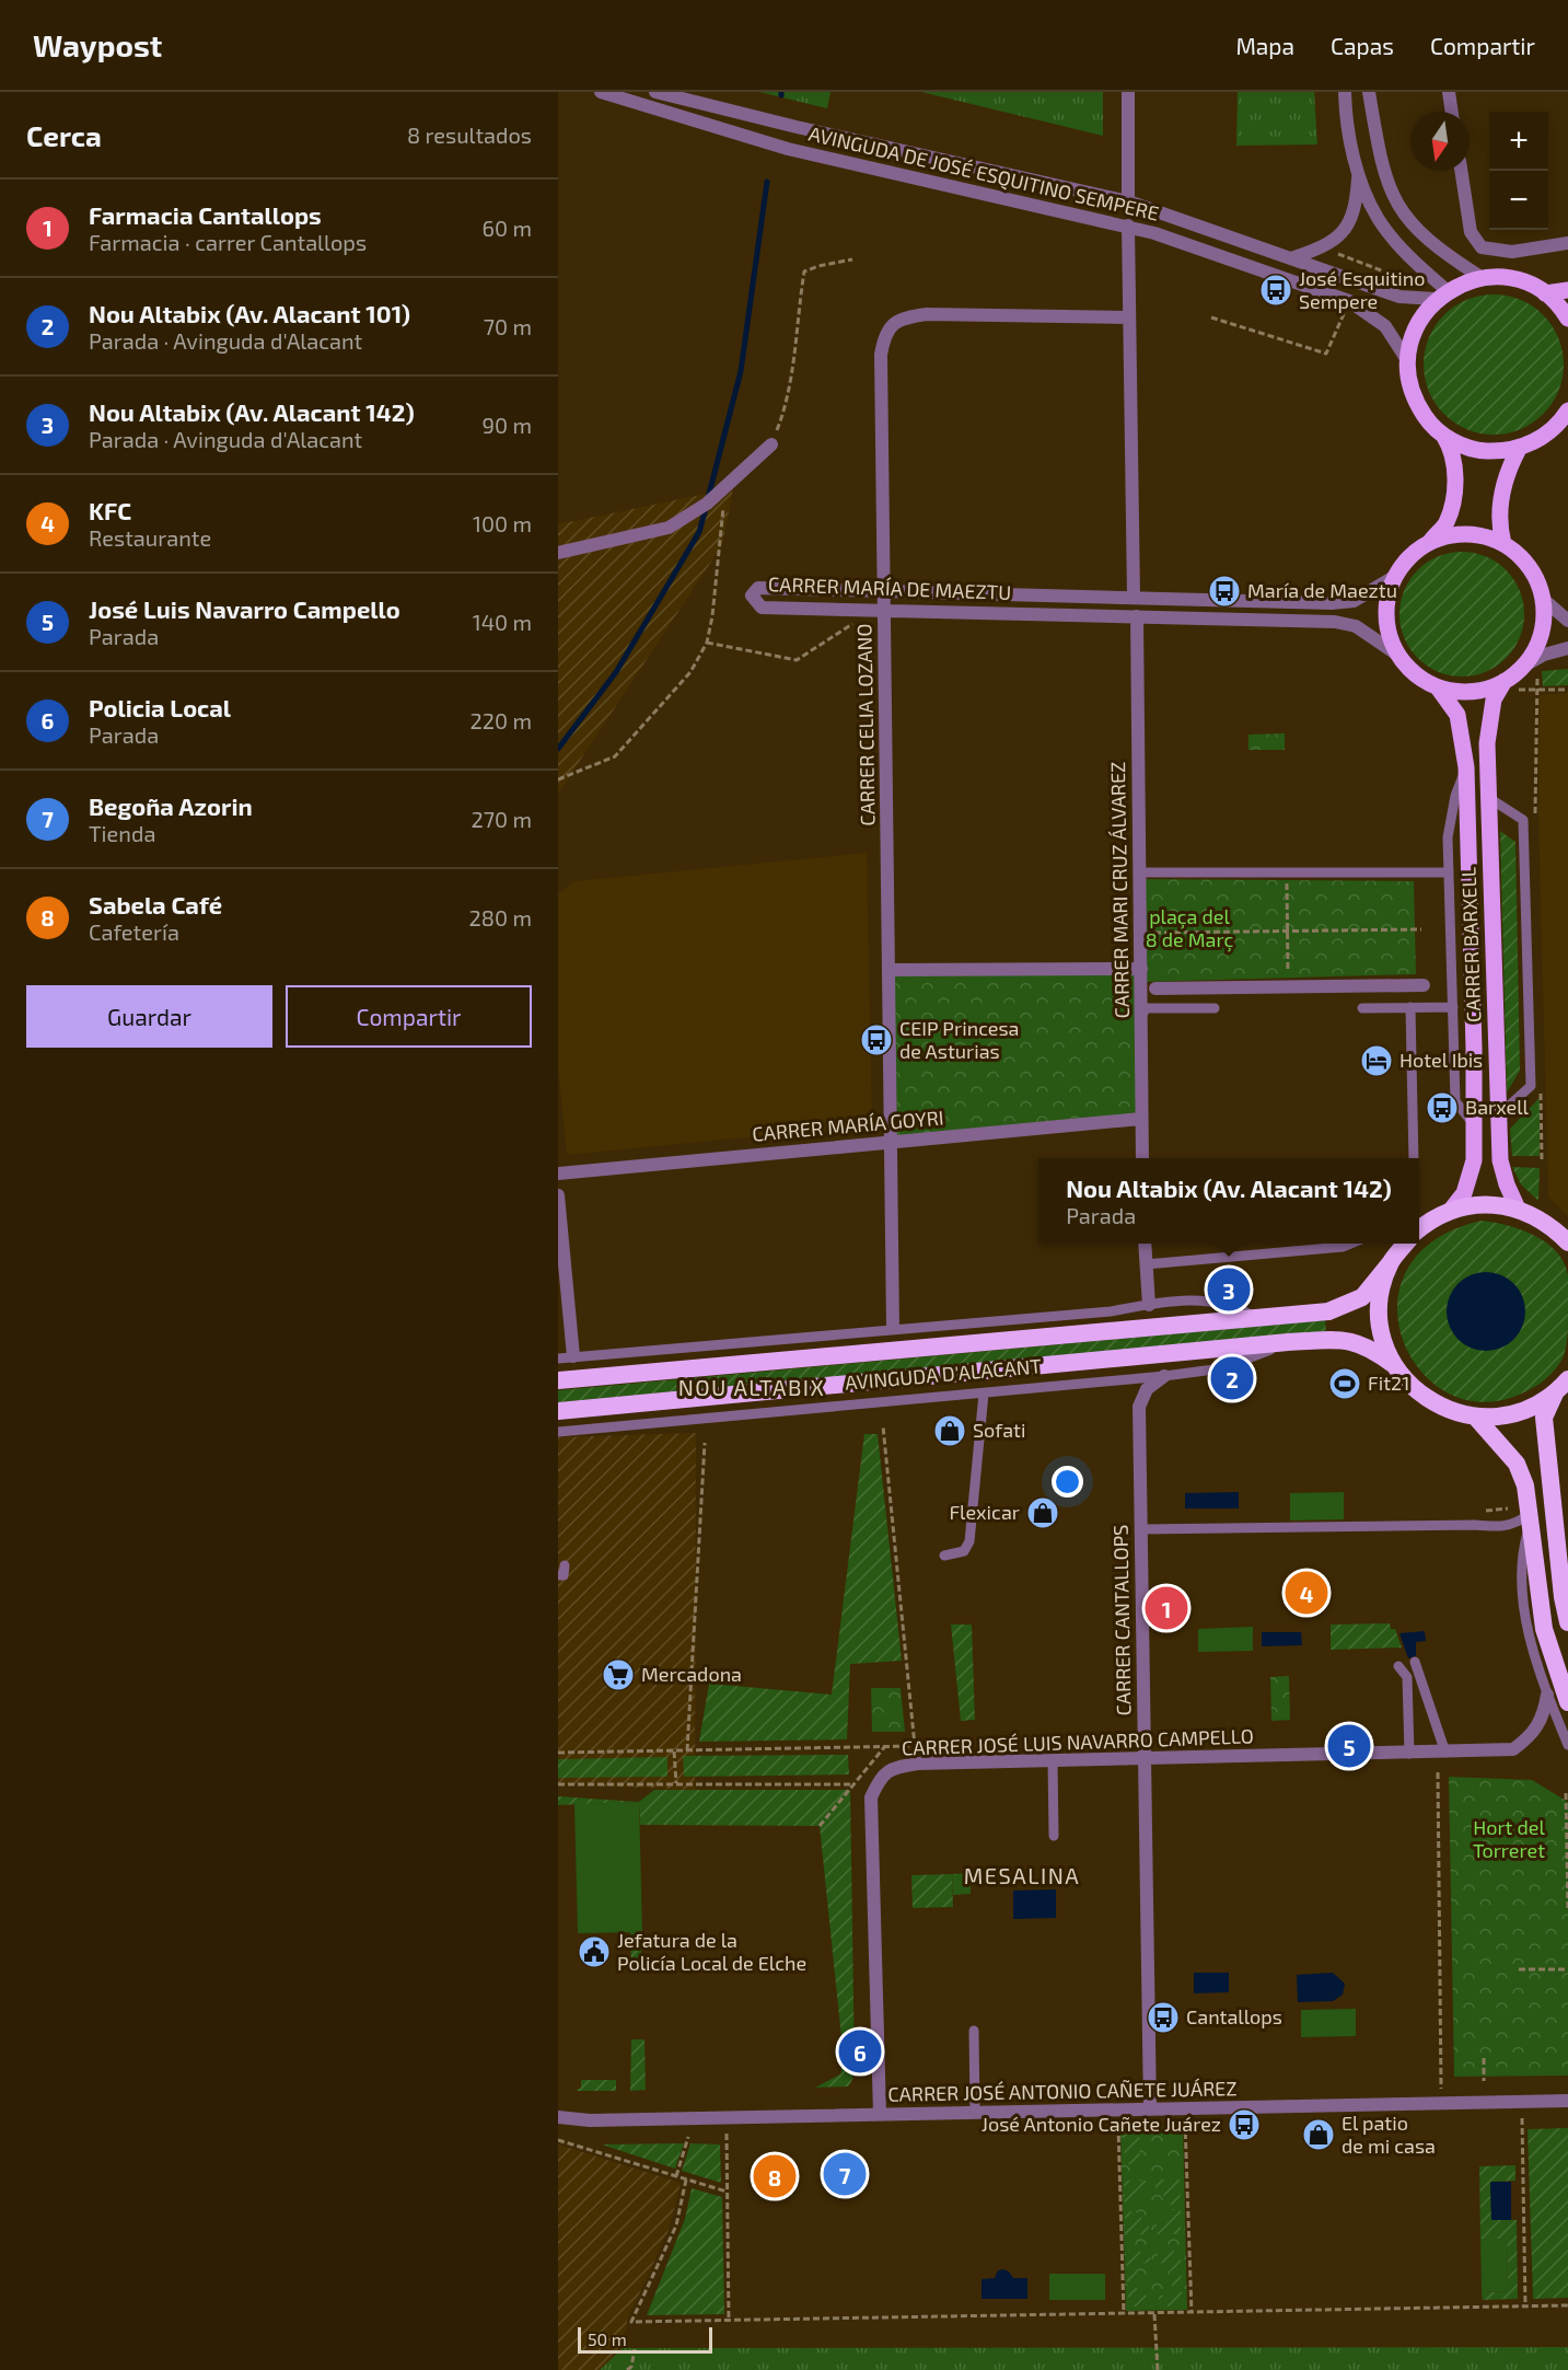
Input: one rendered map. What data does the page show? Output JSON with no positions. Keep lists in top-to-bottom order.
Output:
{
  "streets": {
    "highway": ["AVINGUDA D'ALACANT"],
    "main road": ["CARRER BARXELL"],
    "street": [
      "AVINGUDA DE JOSÉ ESQUITINO SEMPERE",
      "CARRER MARÍA DE MAEZTU",
      "CARRER CELIA LOZANO",
      "CARRER MARI CRUZ ÁLVAREZ",
      "CARRER MARÍA GOYRI",
      "CARRER CANTALLOPS",
      "CARRER JOSÉ LUIS NAVARRO CAMPELLO",
      "CARRER JOSÉ ANTONIO CAÑETE JUÁREZ"
    ]
  },
  "crossings": [
    ["CARRER MARÍA DE MAEZTU", "CARRER CELIA LOZANO"],
    ["CARRER MARÍA DE MAEZTU", "CARRER MARI CRUZ ÁLVAREZ"],
    ["CARRER MARÍA DE MAEZTU", "CARRER BARXELL"],
    ["CARRER CELIA LOZANO", "CARRER MARÍA GOYRI"],
    ["CARRER MARI CRUZ ÁLVAREZ", "CARRER MARÍA GOYRI"],
    ["AVINGUDA D'ALACANT", "CARRER CANTALLOPS"],
    ["CARRER CANTALLOPS", "CARRER JOSÉ LUIS NAVARRO CAMPELLO"],
    ["CARRER CANTALLOPS", "CARRER JOSÉ ANTONIO CAÑETE JUÁREZ"],
    ["CARRER JOSÉ LUIS NAVARRO CAMPELLO", "CARRER JOSÉ ANTONIO CAÑETE JUÁREZ"]
  ],
  "districts": ["NOU ALTABIX", "MESALINA"],
  "parks": ["plaça del 8 de Març", "Hort del Torreret"],
  "places": {
    "bus stop": [
      "José Esquitino Sempere",
      "María de Maeztu",
      "CEIP Princesa de Asturias",
      "Barxell",
      "Cantallops",
      "José Antonio Cañete Juárez"
    ],
    "hotel": ["Hotel Ibis"],
    "sports": ["Fit21"],
    "shop": ["Sofati", "Flexicar", "El patio de mi casa"],
    "supermarket": ["Mercadona"],
    "public building": ["Jefatura de la Policía Local de Elche"]
  },
  "scale_bar": "50 m",
  "north": "bottom",
  "page": {
    "header": "Waypost",
    "nav": ["Mapa", "Capas", "Compartir"],
    "heading": ["Cerca", "8 resultados"],
    "map_buttons": ["+", "−"],
    "list": [
      {
        "mark": "1",
        "name": "Farmacia Cantallops",
        "note": "Farmacia · carrer Cantallops",
        "value": "60 m"
      },
      {
        "mark": "2",
        "name": "Nou Altabix (Av. Alacant 101)",
        "note": "Parada · Avinguda d'Alacant",
        "value": "70 m"
      },
      {
        "mark": "3",
        "name": "Nou Altabix (Av. Alacant 142)",
        "note": "Parada · Avinguda d'Alacant",
        "value": "90 m"
      },
      {
        "mark": "4",
        "name": "KFC",
        "note": "Restaurante",
        "value": "100 m"
      },
      {
        "mark": "5",
        "name": "José Luis Navarro Campello",
        "note": "Parada",
        "value": "140 m"
      },
      {
        "mark": "6",
        "name": "Policia Local",
        "note": "Parada",
        "value": "220 m"
      },
      {
        "mark": "7",
        "name": "Begoña Azorin",
        "note": "Tienda",
        "value": "270 m"
      },
      {
        "mark": "8",
        "name": "Sabela Café",
        "note": "Cafetería",
        "value": "280 m"
      }
    ],
    "buttons": ["Guardar", "Compartir"],
    "popup": ["Nou Altabix (Av. Alacant 142)", "Parada"],
    "pins": [
      "3",
      "2",
      "4",
      "1",
      "5",
      "6",
      "7",
      "8"
    ],
    "scale": "50 m"
  }
}
